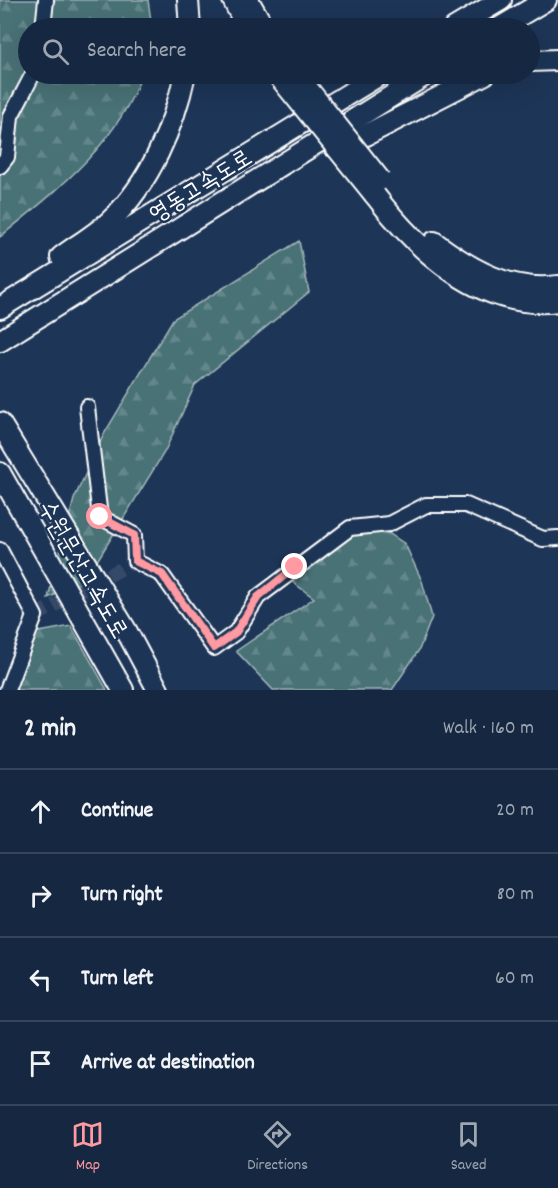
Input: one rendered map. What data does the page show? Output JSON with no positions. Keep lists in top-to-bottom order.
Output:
{
  "streets": {
    "highway": ["영동고속도로", "수원문산고속도로"]
  },
  "page": {
    "search": "Search here",
    "heading": ["2 min", "Walk · 160 m"],
    "list": [
      ["Continue", "20 m"],
      ["Turn right", "80 m"],
      ["Turn left", "60 m"],
      "Arrive at destination"
    ],
    "nav": ["Map", "Directions", "Saved"]
  }
}
